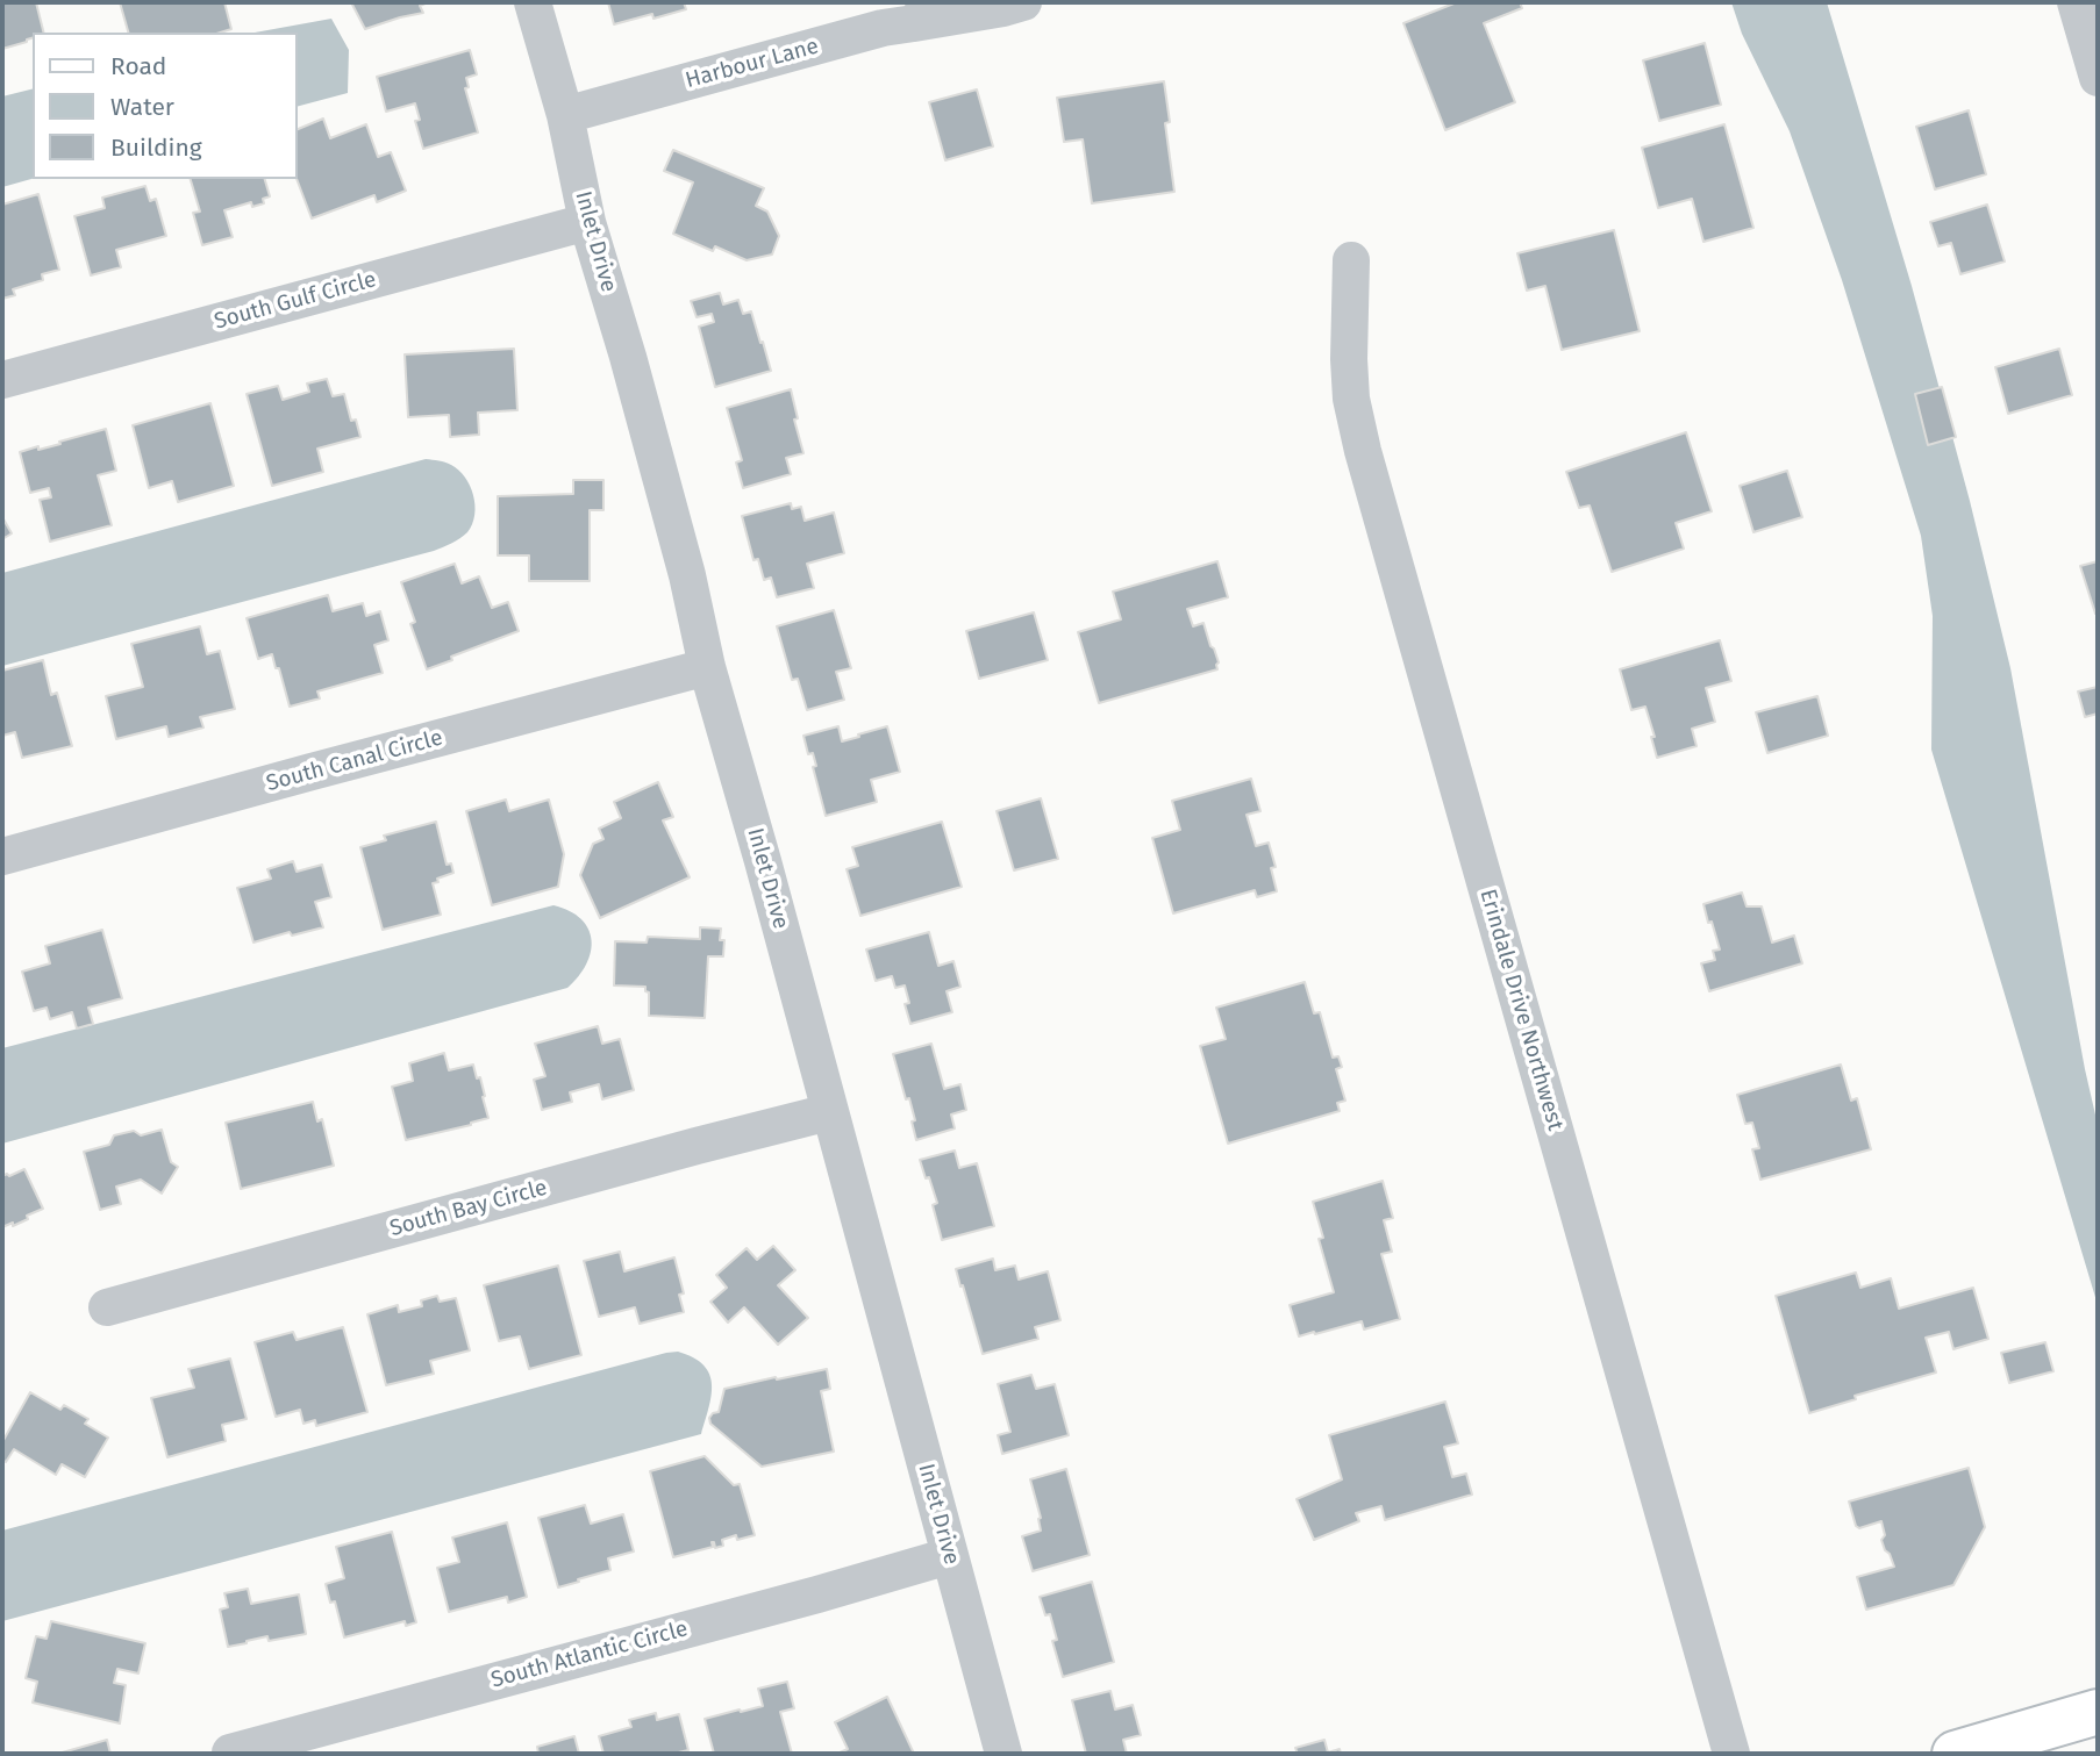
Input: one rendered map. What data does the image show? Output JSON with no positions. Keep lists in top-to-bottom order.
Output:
{
  "streets": {
    "street": [
      "Harbour Lane",
      "Inlet Drive",
      "South Gulf Circle",
      "South Canal Circle",
      "Erindale Drive Northwest",
      "South Bay Circle",
      "South Atlantic Circle"
    ]
  },
  "crossings": [
    ["Harbour Lane", "Inlet Drive"],
    ["Inlet Drive", "South Gulf Circle"],
    ["Inlet Drive", "South Canal Circle"],
    ["Inlet Drive", "South Bay Circle"],
    ["Inlet Drive", "South Atlantic Circle"]
  ],
  "legend": ["Road", "Water", "Building"]
}
